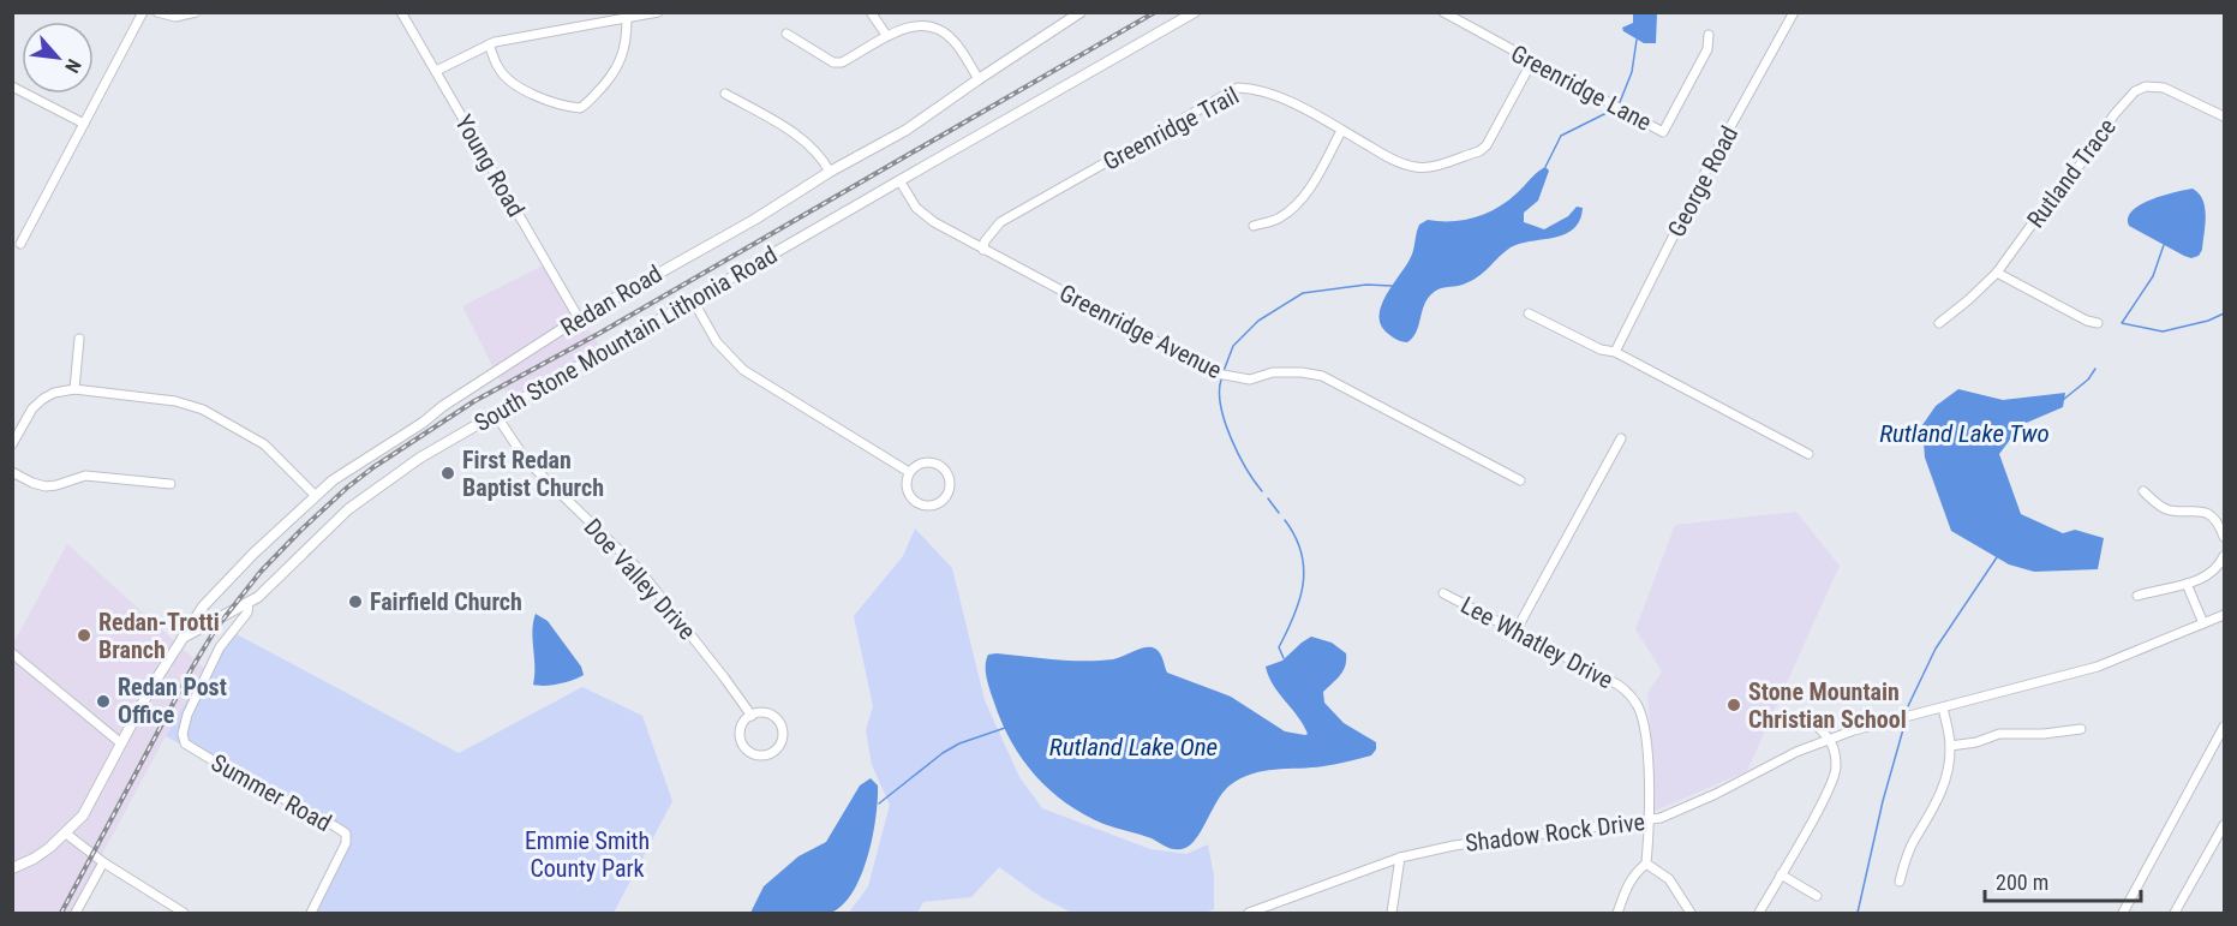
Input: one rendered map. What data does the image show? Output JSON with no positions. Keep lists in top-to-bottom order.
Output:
{
  "streets": {
    "main road": ["Redan Road", "South Stone Mountain Lithonia Road"],
    "street": [
      "Greenridge Lane",
      "Greenridge Trail",
      "Young Road",
      "Rutland Trace",
      "George Road",
      "Greenridge Avenue",
      "Doe Valley Drive",
      "Lee Whatley Drive",
      "Summer Road",
      "Shadow Rock Drive"
    ]
  },
  "crossings": [
    ["Greenridge Lane", "Greenridge Trail"],
    ["Greenridge Trail", "Greenridge Avenue"],
    ["Young Road", "Redan Road"],
    ["Redan Road", "South Stone Mountain Lithonia Road"],
    ["Greenridge Avenue", "South Stone Mountain Lithonia Road"],
    ["South Stone Mountain Lithonia Road", "Doe Valley Drive"],
    ["South Stone Mountain Lithonia Road", "Summer Road"],
    ["Lee Whatley Drive", "Shadow Rock Drive"]
  ],
  "water": ["Rutland Lake Two", "Rutland Lake One"],
  "parks": ["Emmie Smith County Park"],
  "places": [
    "First Redan Baptist Church",
    "Fairfield Church",
    "Redan-Trotti Branch",
    "Redan Post Office",
    "Stone Mountain Christian School"
  ],
  "scale_bar": "200 m",
  "north": "bottom right"
}
